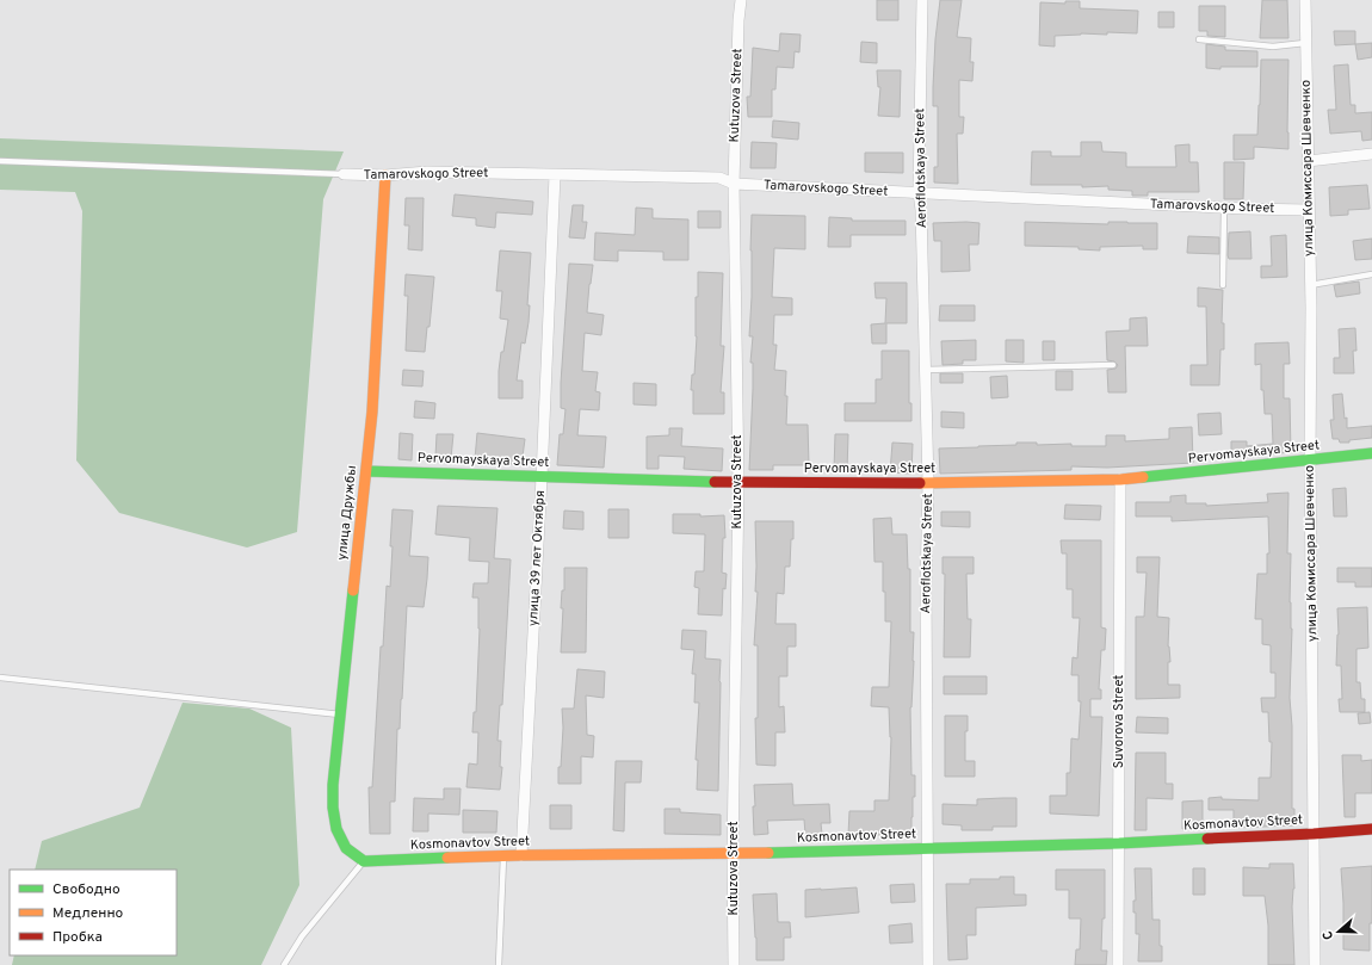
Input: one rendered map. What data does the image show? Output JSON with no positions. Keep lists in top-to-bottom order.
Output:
{
  "streets": {
    "street": [
      "Kutuzova Street",
      "Aeroflotskaya Street",
      "улица Комиссара Шевченко",
      "Tamarovskogo Street",
      "Pervomayskaya Street",
      "улица Дружбы",
      "улица 39 лет Октября",
      "Suvorova Street",
      "Kosmonavtov Street"
    ]
  },
  "crossings": [
    ["Kutuzova Street", "Tamarovskogo Street"],
    ["Kutuzova Street", "Pervomayskaya Street"],
    ["Kutuzova Street", "Kosmonavtov Street"],
    ["Aeroflotskaya Street", "Tamarovskogo Street"],
    ["Aeroflotskaya Street", "Pervomayskaya Street"],
    ["Aeroflotskaya Street", "Kosmonavtov Street"],
    ["улица Комиссара Шевченко", "Tamarovskogo Street"],
    ["улица Комиссара Шевченко", "Pervomayskaya Street"],
    ["улица Комиссара Шевченко", "Kosmonavtov Street"],
    ["Tamarovskogo Street", "улица Дружбы"],
    ["Tamarovskogo Street", "улица 39 лет Октября"],
    ["Pervomayskaya Street", "улица Дружбы"],
    ["Pervomayskaya Street", "улица 39 лет Октября"],
    ["Pervomayskaya Street", "Suvorova Street"],
    ["улица Дружбы", "Kosmonavtov Street"],
    ["улица 39 лет Октября", "Kosmonavtov Street"],
    ["Suvorova Street", "Kosmonavtov Street"]
  ],
  "legend": ["Свободно", "Медленно", "Пробка"],
  "north": "left"
}
